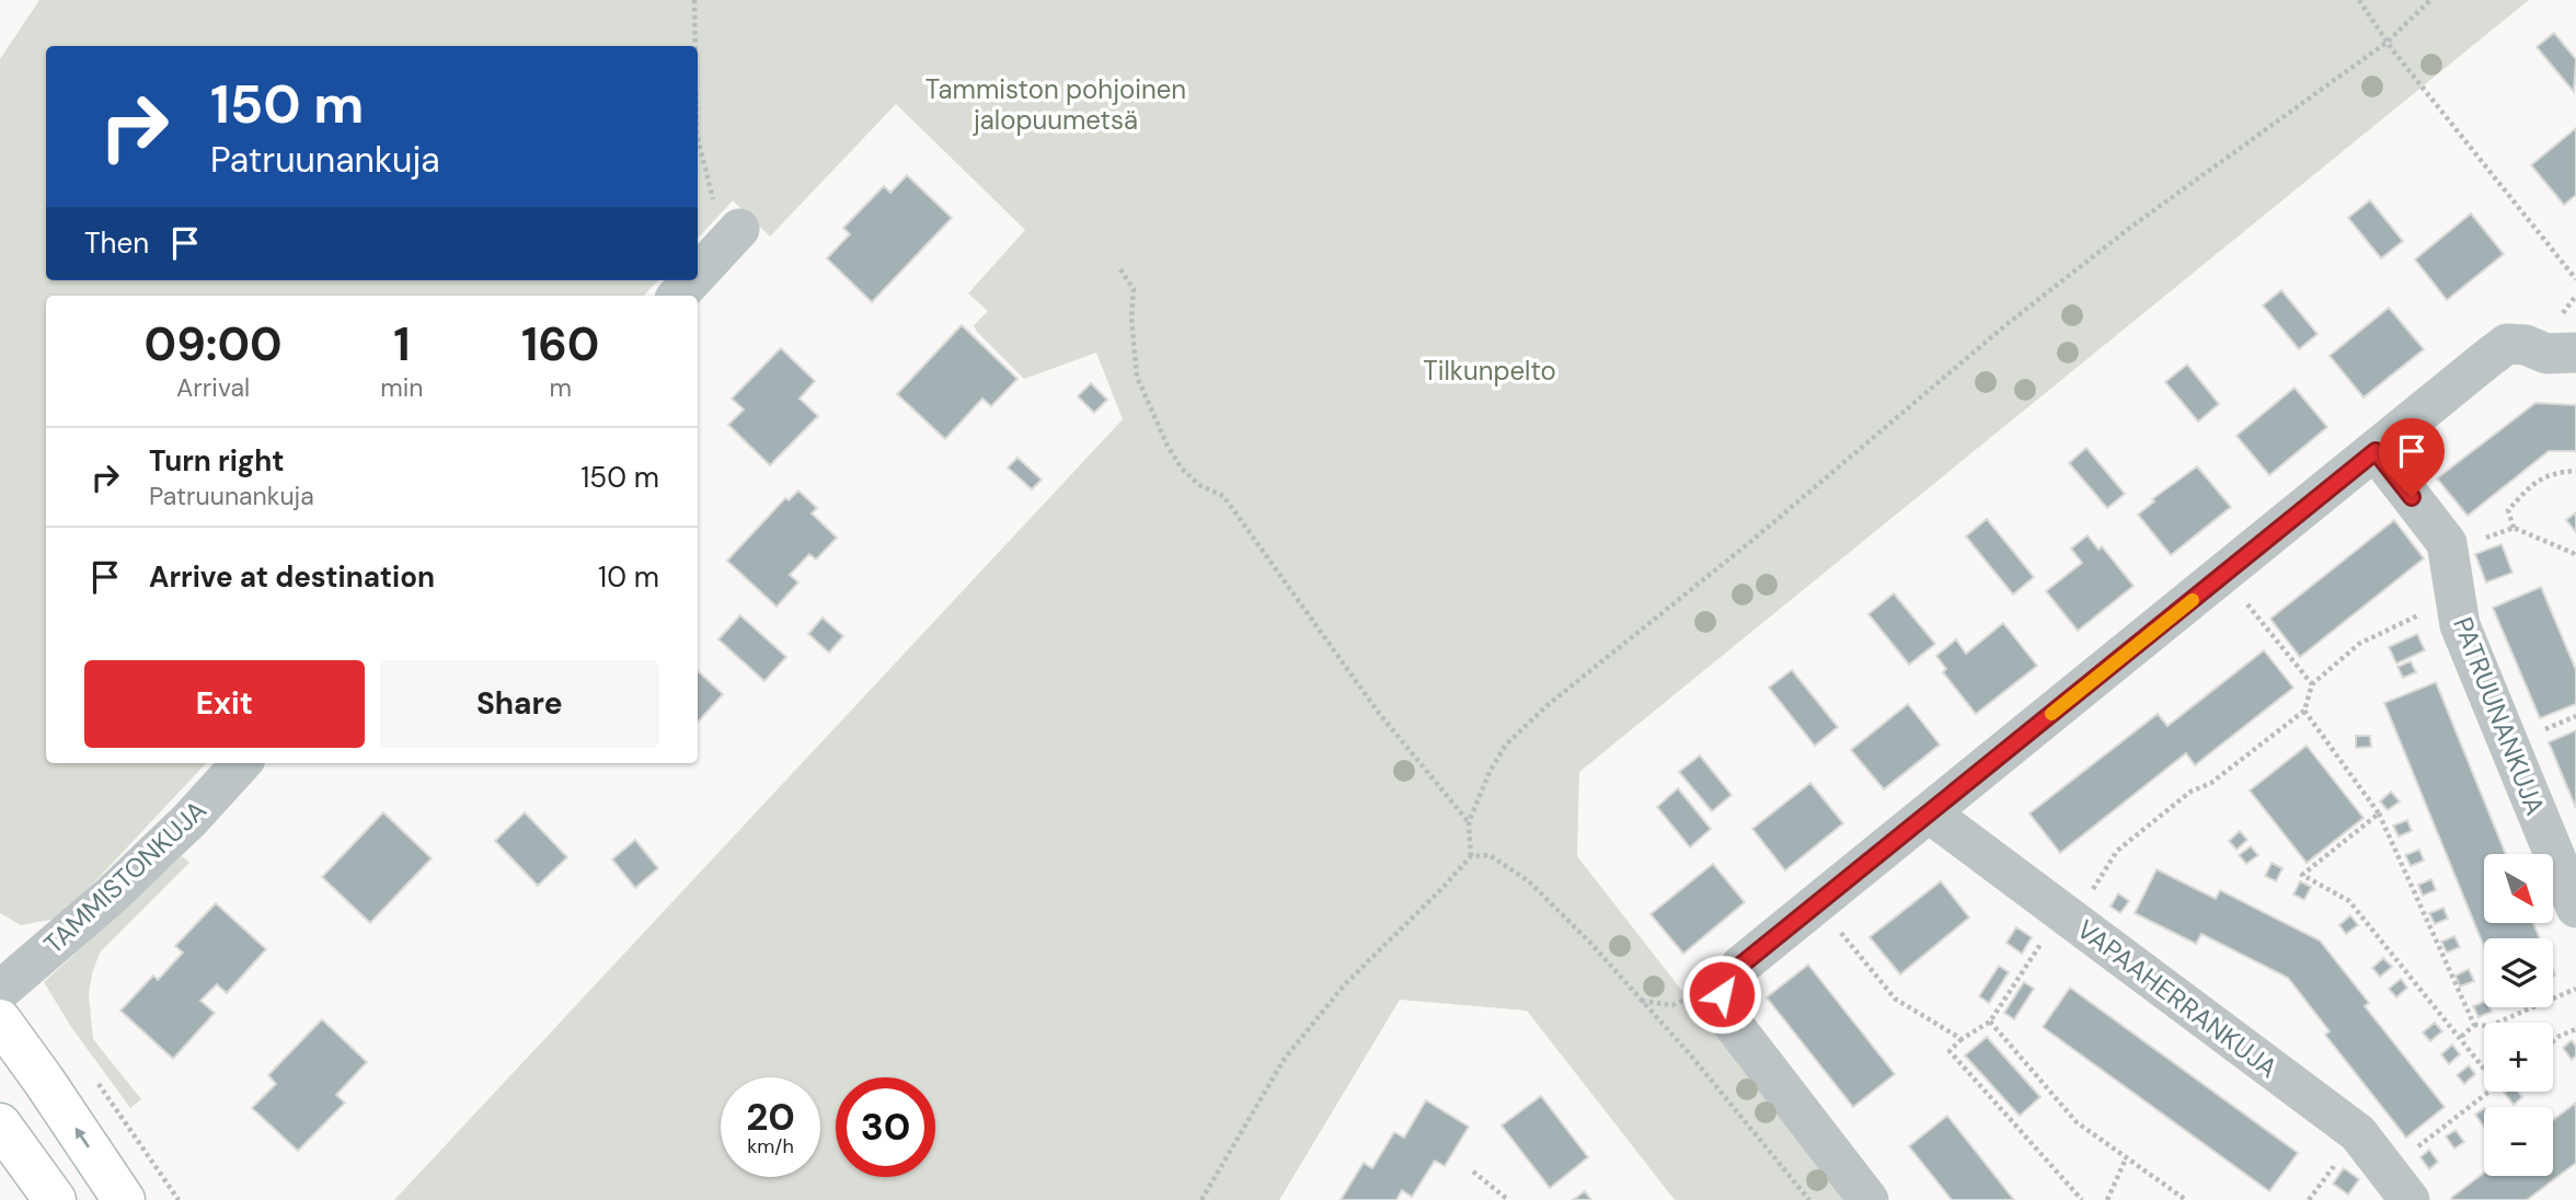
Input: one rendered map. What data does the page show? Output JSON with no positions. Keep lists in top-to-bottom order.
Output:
{
  "streets": {
    "street": ["PATRUUNANKUJA", "TAMMISTONKUJA", "VAPAAHERRANKUJA"]
  },
  "parks": ["Tammiston pohjoinen jalopuumetsä", "Tilkunpelto"],
  "north": "bottom right",
  "page": {
    "turn": ["150 m", "Patruunankuja"],
    "then": "Then",
    "eta": [
      "09:00",
      "Arrival",
      "1",
      "min",
      "160",
      "m"
    ],
    "list": [
      {
        "name": "Turn right",
        "note": "Patruunankuja",
        "value": "150 m"
      },
      {
        "name": "Arrive at destination",
        "value": "10 m"
      }
    ],
    "buttons": ["Exit", "Share"],
    "map_buttons": ["+", "−"],
    "speed": "20 km/h",
    "limit": "30"
  }
}
